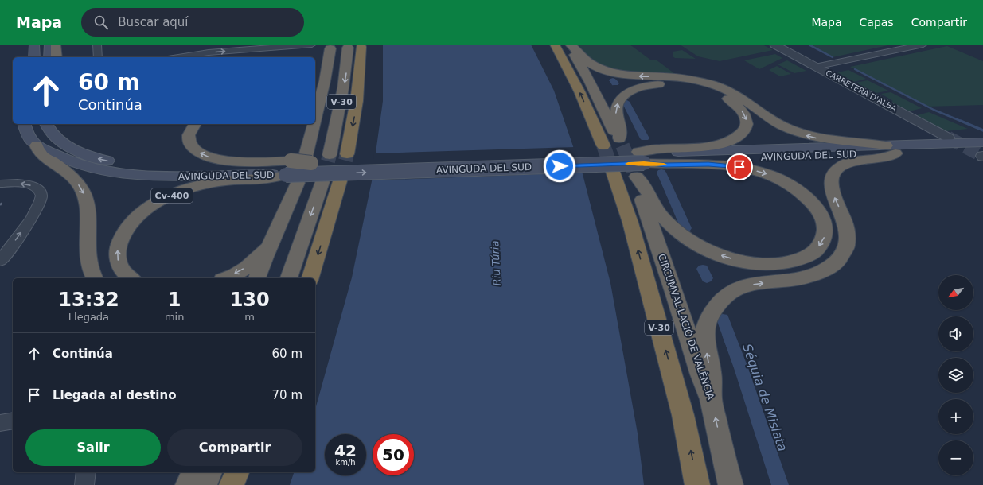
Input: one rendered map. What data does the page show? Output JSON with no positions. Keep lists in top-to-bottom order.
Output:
{
  "streets": {
    "highway": ["V-30", "Cv-400", "CIRCUMVAL·LACIÓ DE VALÈNCIA"],
    "main road": ["AVINGUDA DEL SUD"],
    "street": ["CARRETERA D'ALBA"]
  },
  "crossings": [
    ["AVINGUDA DEL SUD", "Cv-400"],
    ["AVINGUDA DEL SUD", "CIRCUMVAL·LACIÓ DE VALÈNCIA"]
  ],
  "water": ["Riu Túria", "Séquia de Mislata"],
  "north": "bottom left",
  "page": {
    "header": "Mapa",
    "search": "Buscar aquí",
    "nav": ["Mapa", "Capas", "Compartir"],
    "turn": ["60 m", "Continúa"],
    "map_buttons": ["+", "−"],
    "eta": [
      "13:32",
      "Llegada",
      "1",
      "min",
      "130",
      "m"
    ],
    "list": [
      {
        "name": "Continúa",
        "value": "60 m"
      },
      {
        "name": "Llegada al destino",
        "value": "70 m"
      }
    ],
    "buttons": ["Salir", "Compartir"],
    "speed": "42 km/h",
    "limit": "50"
  }
}
